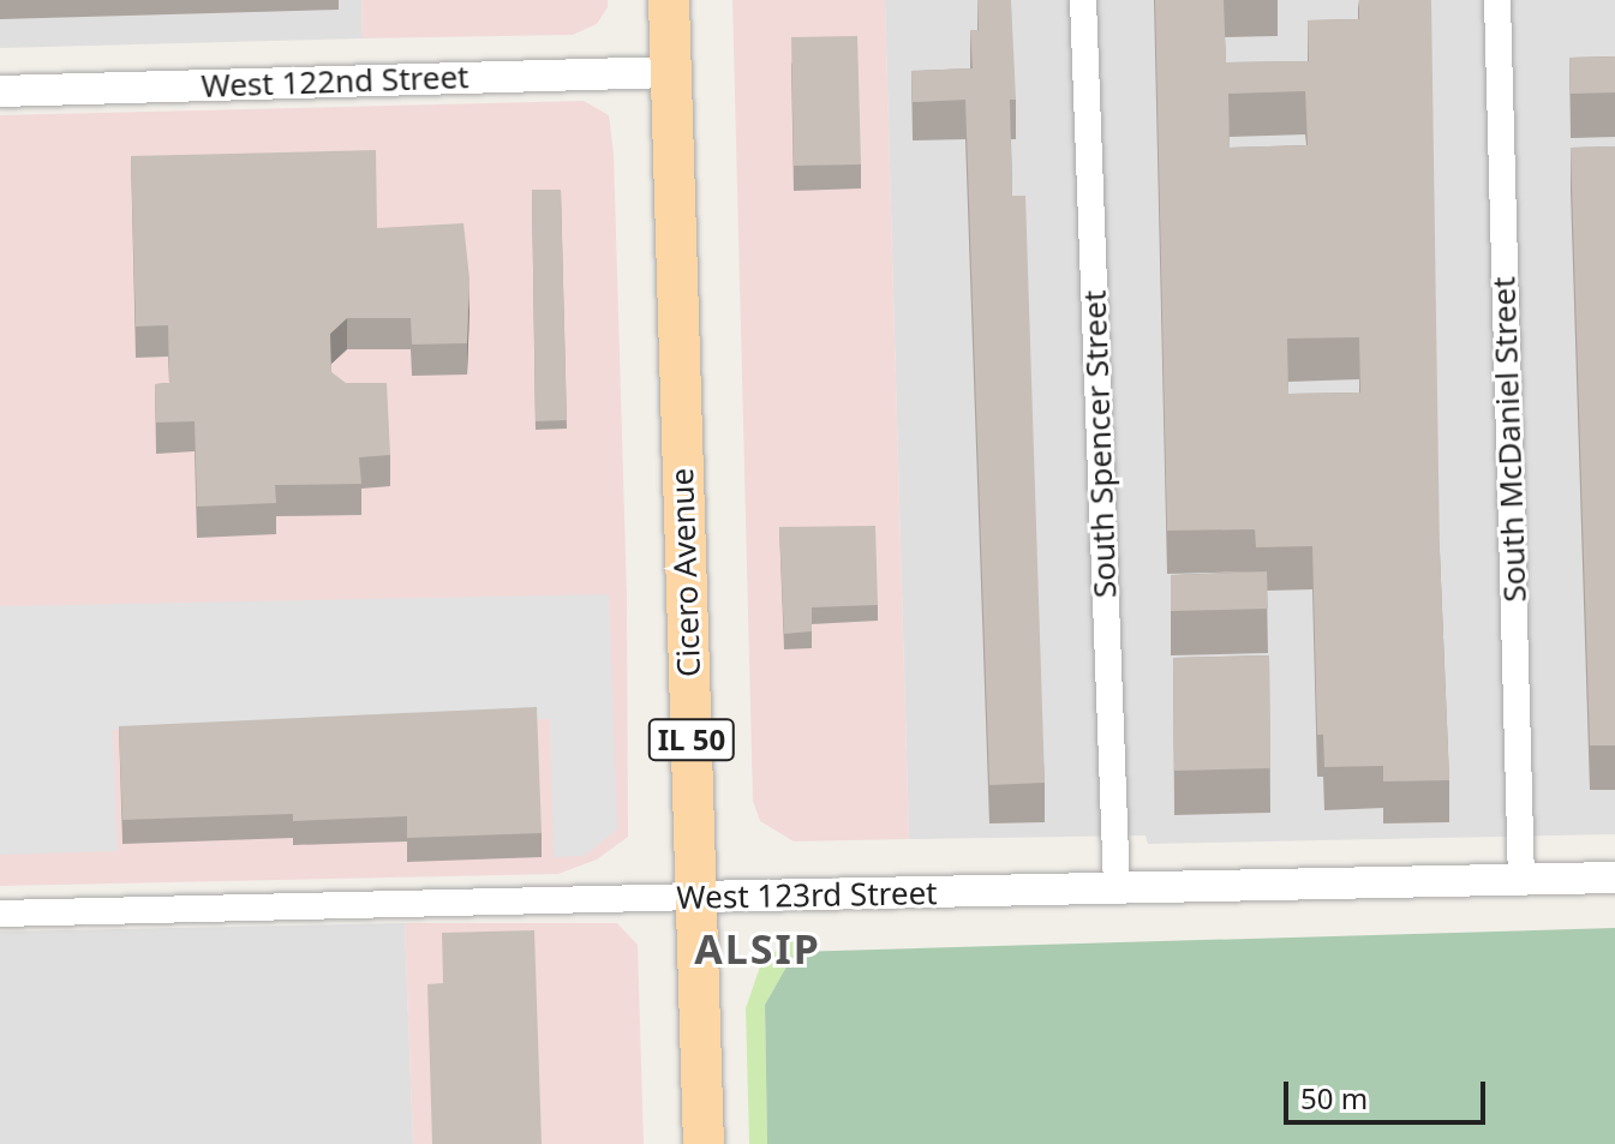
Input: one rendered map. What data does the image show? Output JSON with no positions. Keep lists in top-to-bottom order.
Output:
{
  "streets": {
    "main road": ["Cicero Avenue", "IL 50"],
    "street": [
      "West 122nd Street",
      "South McDaniel Street",
      "South Spencer Street",
      "West 123rd Street"
    ]
  },
  "crossings": [
    ["West 122nd Street", "Cicero Avenue"],
    ["South McDaniel Street", "West 123rd Street"],
    ["South Spencer Street", "West 123rd Street"],
    ["Cicero Avenue", "West 123rd Street"]
  ],
  "districts": ["ALSIP"],
  "scale_bar": "50 m"
}
